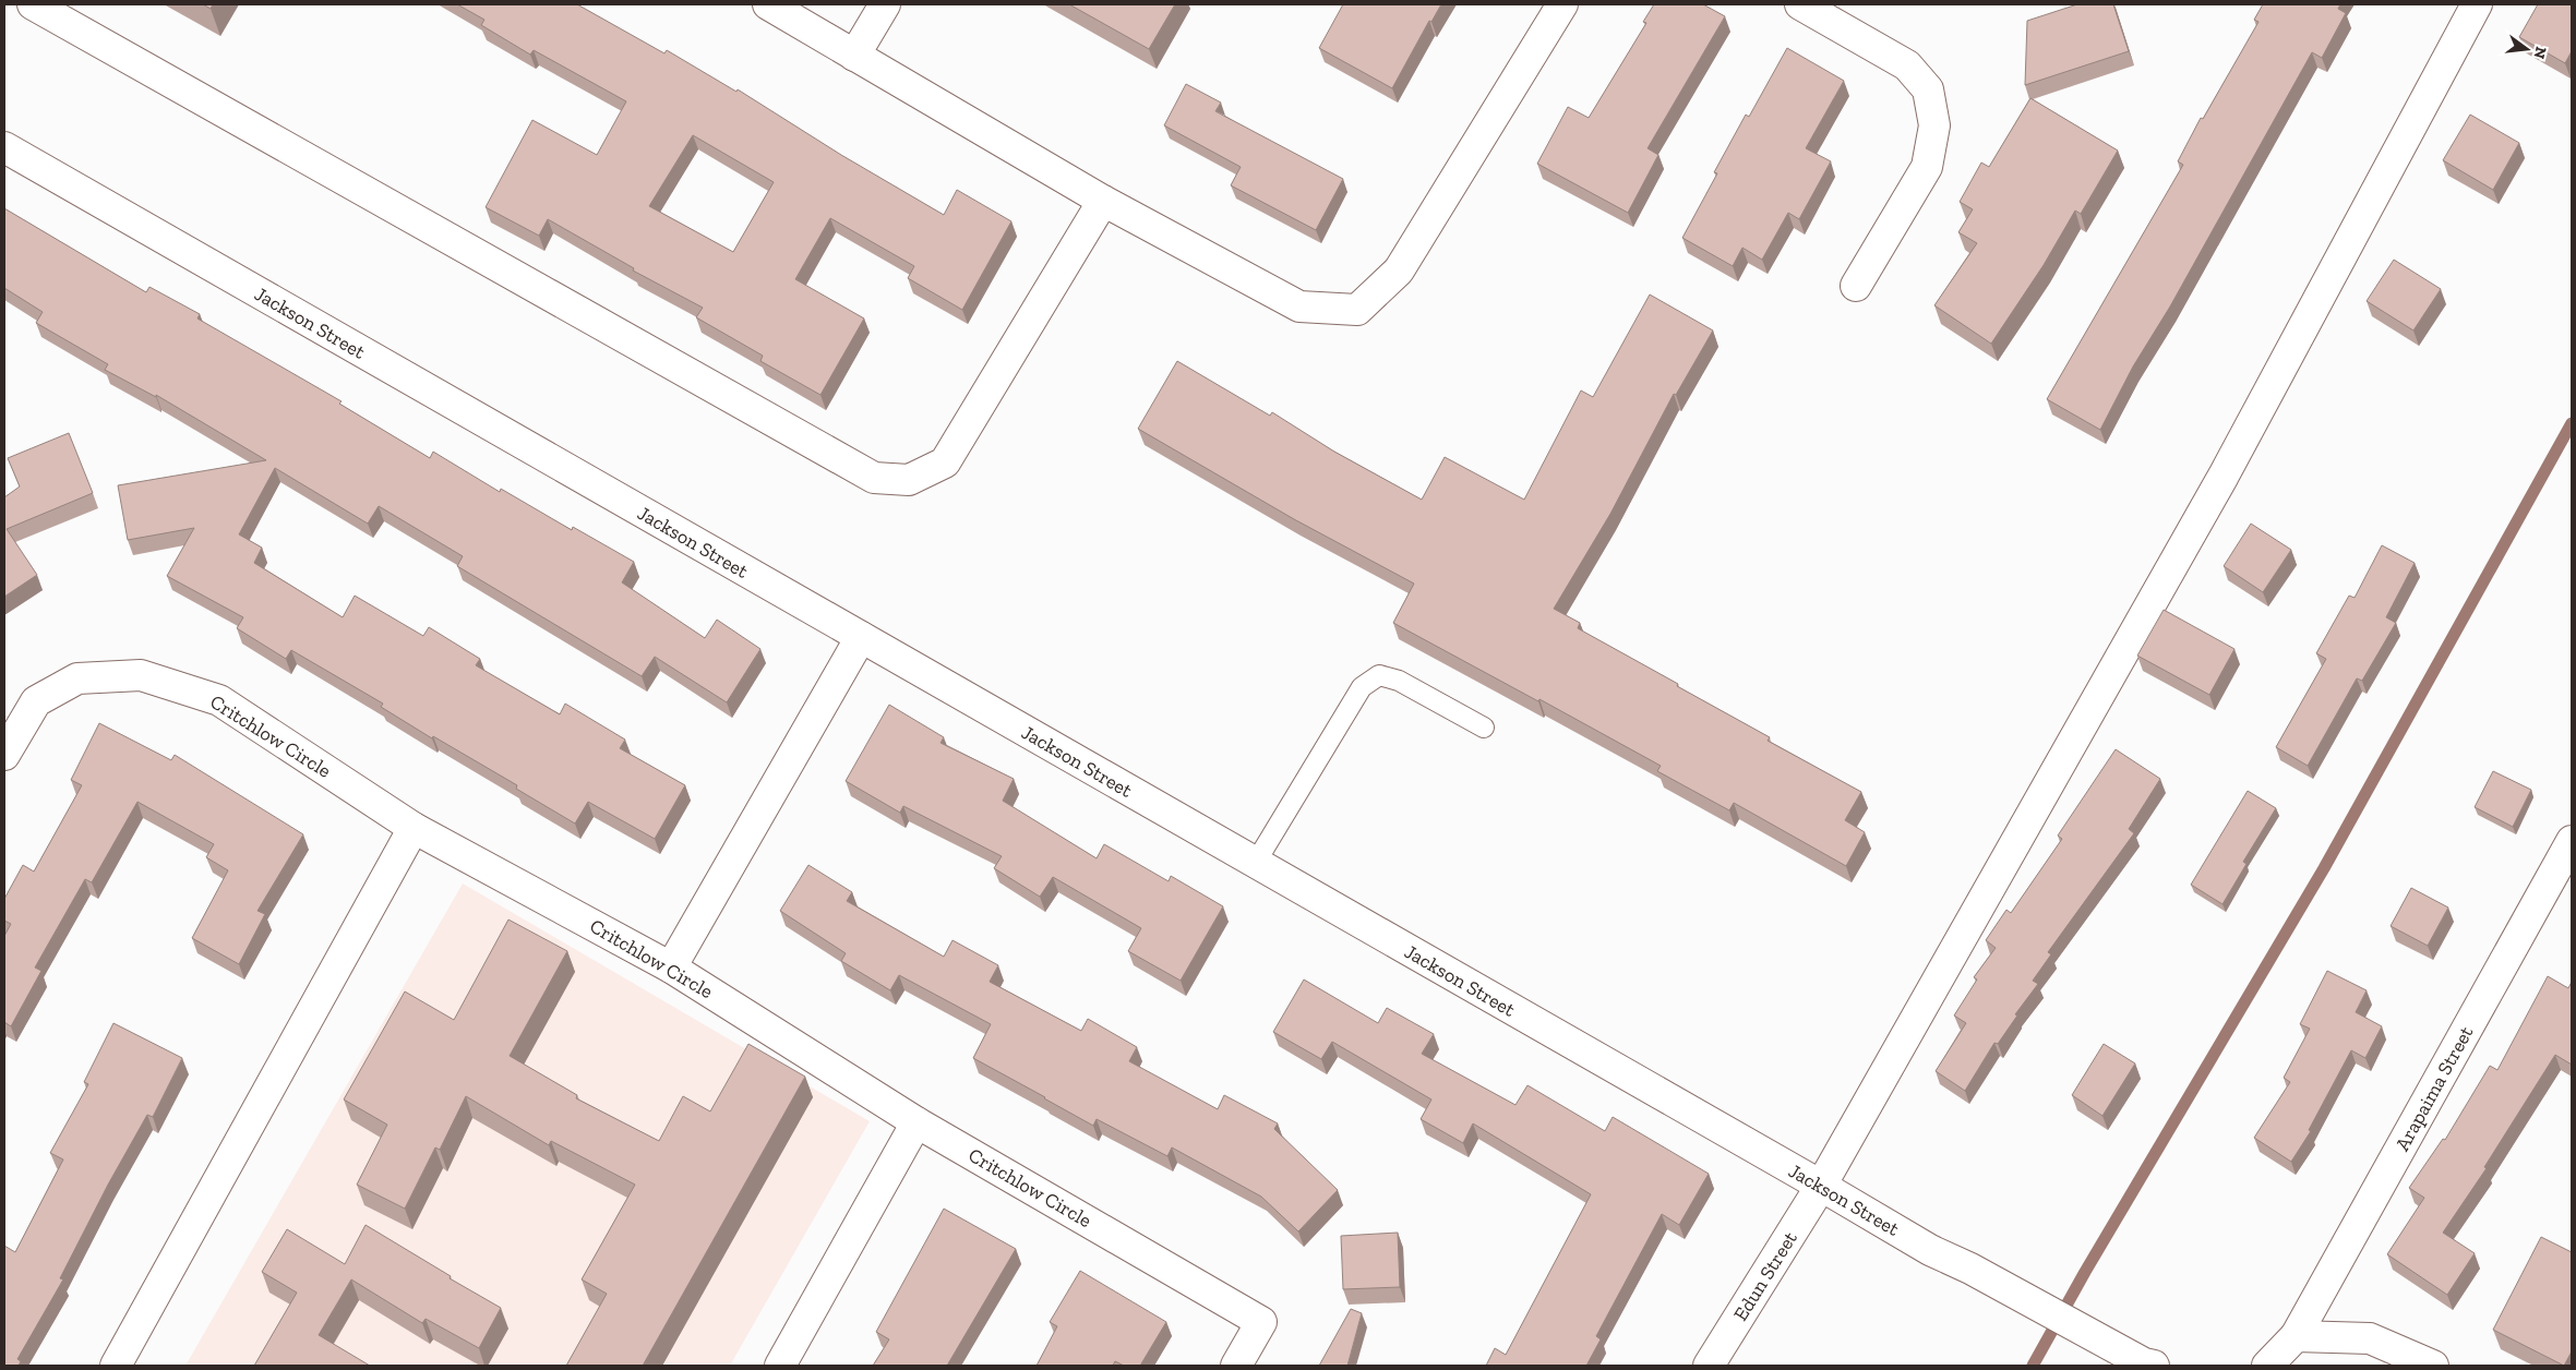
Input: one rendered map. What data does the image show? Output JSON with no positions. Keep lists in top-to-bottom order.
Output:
{
  "streets": {
    "street": [
      "Jackson Street",
      "Critchlow Circle",
      "Arapaima Street",
      "Edun Street"
    ]
  },
  "crossings": [
    ["Jackson Street", "Edun Street"]
  ],
  "north": "right"
}
